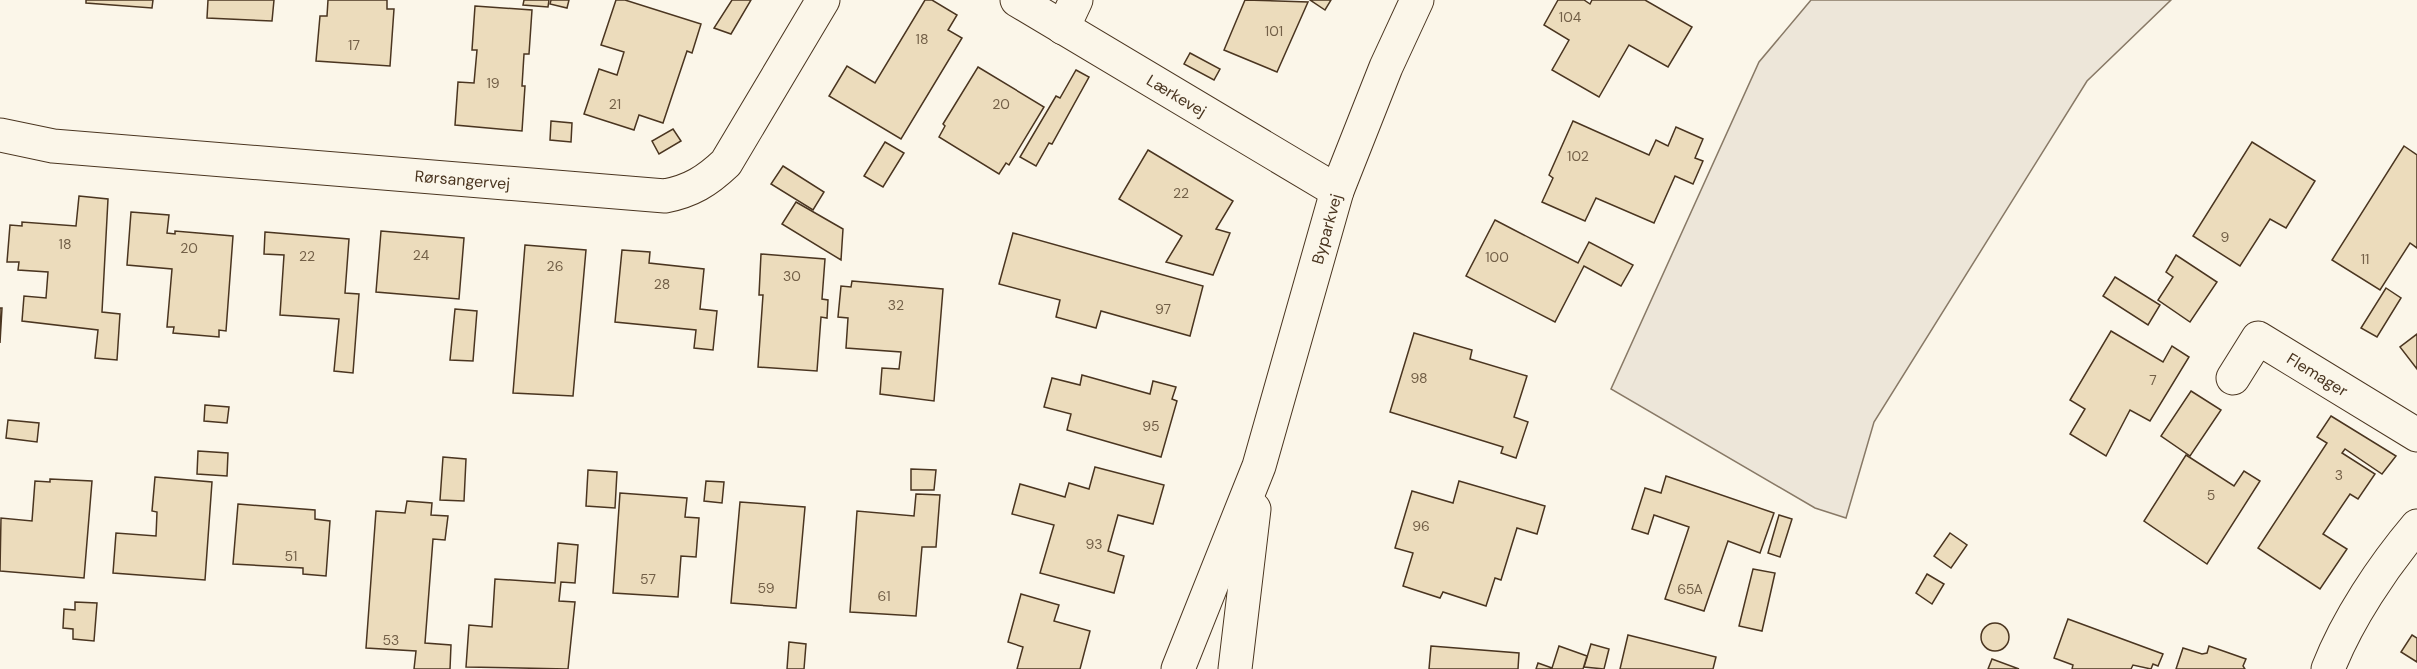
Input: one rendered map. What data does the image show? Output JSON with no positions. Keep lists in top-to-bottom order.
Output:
{
  "streets": {
    "street": [
      "Lærkevej",
      "Rørsangervej",
      "Byparkvej",
      "Flemager"
    ]
  },
  "crossings": [
    ["Lærkevej", "Byparkvej"]
  ],
  "house_numbers": [
    "104",
    "101",
    "18",
    "17",
    "19",
    "21",
    "20",
    "102",
    "22",
    "9",
    "18",
    "20",
    "24",
    "22",
    "100",
    "11",
    "26",
    "30",
    "28",
    "32",
    "97",
    "98",
    "7",
    "95",
    "3",
    "5",
    "96",
    "93",
    "51",
    "57",
    "59",
    "65A",
    "61",
    "53"
  ]
}
